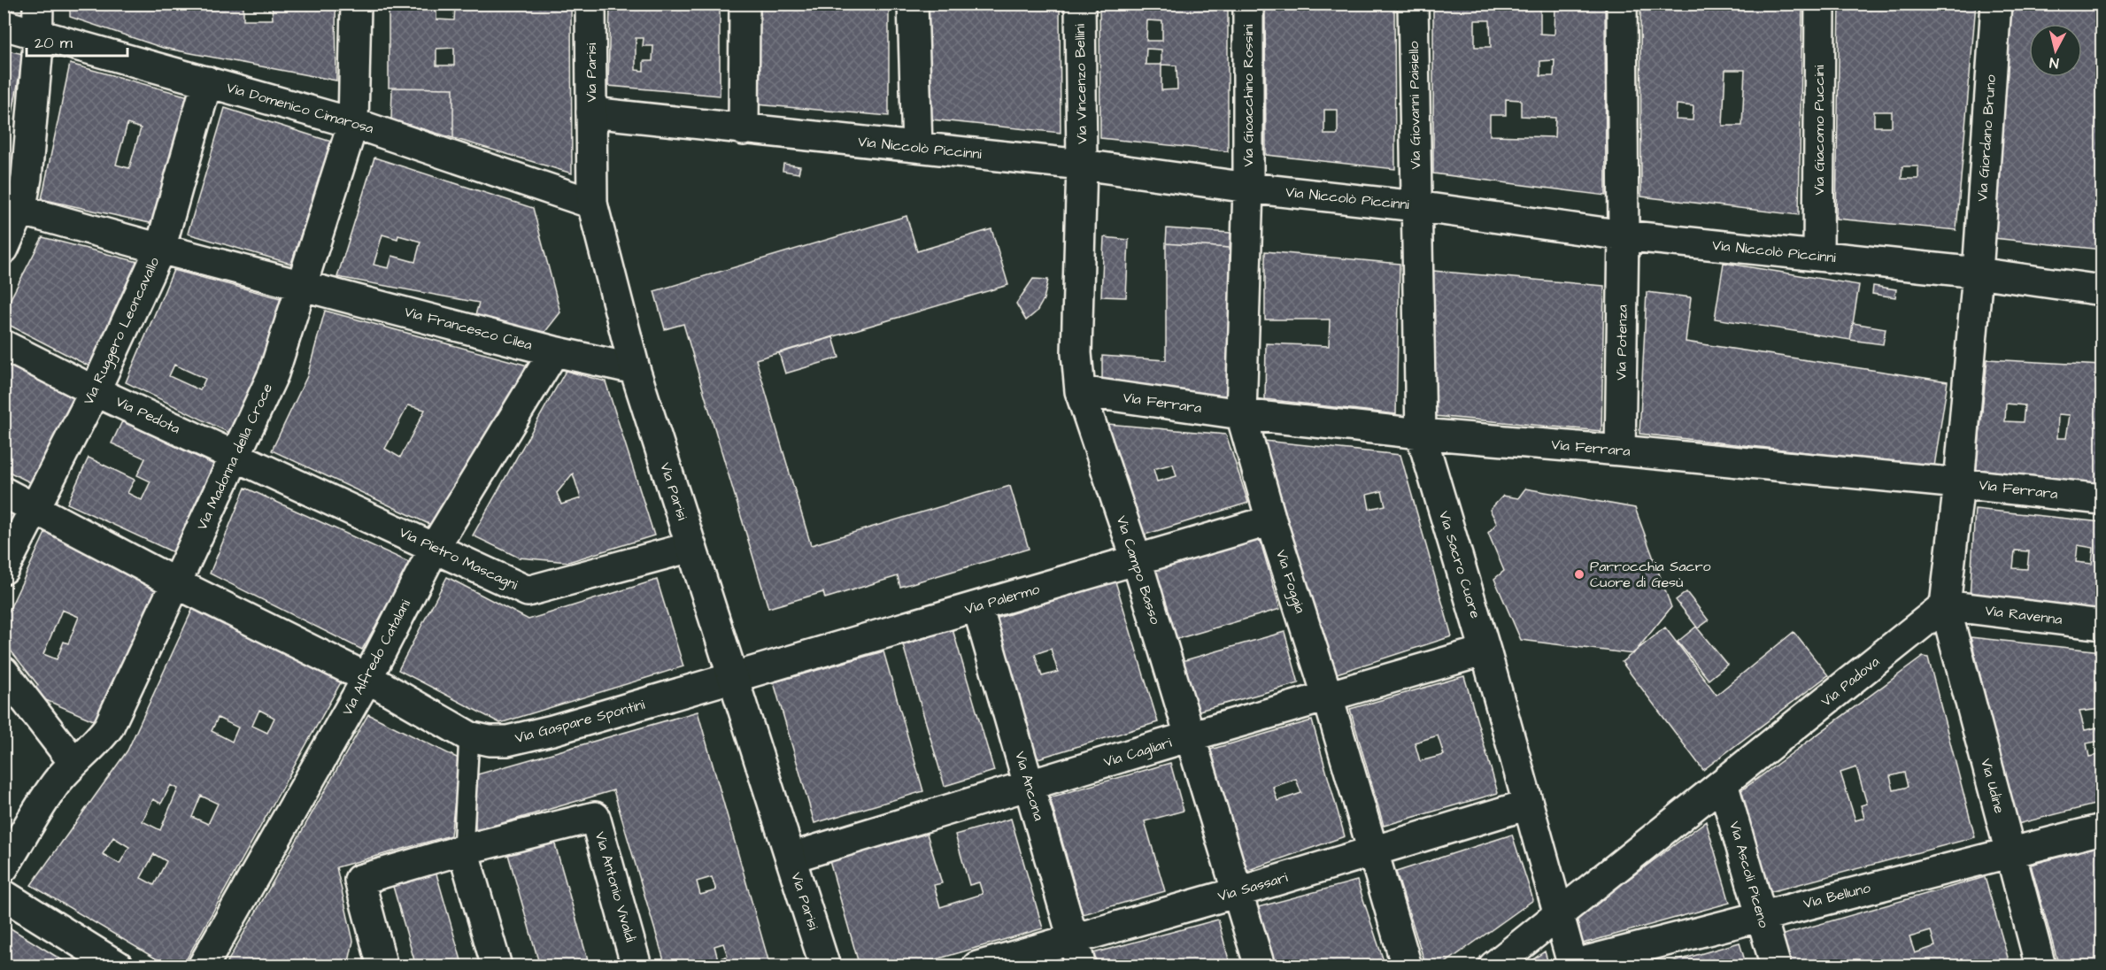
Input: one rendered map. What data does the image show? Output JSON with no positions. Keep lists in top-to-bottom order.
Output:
{
  "streets": {
    "street": [
      "Via Parisi",
      "Via Vincenzo Bellini",
      "Via Gioacchino Rossini",
      "Via Giovanni Paisiello",
      "Via Domenico Cimarosa",
      "Via Giacomo Puccini",
      "Via Giordano Bruno",
      "Via Niccolò Piccinni",
      "Via Francesco Cilea",
      "Via Ruggero Leoncavallo",
      "Via Potenza",
      "Via Ferrara",
      "Via Pedota",
      "Via Madonna della Croce",
      "Via Pietro Mascagni",
      "Via Sacro Cuore",
      "Via Campo Basso",
      "Via Foggia",
      "Via Palermo",
      "Via Ravenna",
      "Via Alfredo Catalani",
      "Via Padova",
      "Via Gaspare Spontini",
      "Via Cagliari",
      "Via Ancona",
      "Via Udine",
      "Via Ascoli Piceno",
      "Via Antonio Vivaldi",
      "Via Sassari",
      "Via Belluno"
    ]
  },
  "crossings": [
    ["Via Parisi", "Via Domenico Cimarosa"],
    ["Via Parisi", "Via Niccolò Piccinni"],
    ["Via Parisi", "Via Francesco Cilea"],
    ["Via Parisi", "Via Pietro Mascagni"],
    ["Via Parisi", "Via Palermo"],
    ["Via Parisi", "Via Gaspare Spontini"],
    ["Via Parisi", "Via Cagliari"],
    ["Via Vincenzo Bellini", "Via Niccolò Piccinni"],
    ["Via Vincenzo Bellini", "Via Campo Basso"],
    ["Via Gioacchino Rossini", "Via Niccolò Piccinni"],
    ["Via Gioacchino Rossini", "Via Foggia"],
    ["Via Giovanni Paisiello", "Via Niccolò Piccinni"],
    ["Via Giovanni Paisiello", "Via Sacro Cuore"],
    ["Via Domenico Cimarosa", "Via Ruggero Leoncavallo"],
    ["Via Domenico Cimarosa", "Via Madonna della Croce"],
    ["Via Giacomo Puccini", "Via Niccolò Piccinni"],
    ["Via Giordano Bruno", "Via Niccolò Piccinni"],
    ["Via Niccolò Piccinni", "Via Potenza"],
    ["Via Niccolò Piccinni", "Via Sacro Cuore"],
    ["Via Niccolò Piccinni", "Via Campo Basso"],
    ["Via Niccolò Piccinni", "Via Foggia"],
    ["Via Francesco Cilea", "Via Ruggero Leoncavallo"],
    ["Via Francesco Cilea", "Via Madonna della Croce"],
    ["Via Francesco Cilea", "Via Alfredo Catalani"],
    ["Via Ruggero Leoncavallo", "Via Pedota"],
    ["Via Ruggero Leoncavallo", "Via Gaspare Spontini"],
    ["Via Potenza", "Via Ferrara"],
    ["Via Ferrara", "Via Sacro Cuore"],
    ["Via Ferrara", "Via Campo Basso"],
    ["Via Ferrara", "Via Foggia"],
    ["Via Pedota", "Via Madonna della Croce"],
    ["Via Pedota", "Via Pietro Mascagni"],
    ["Via Madonna della Croce", "Via Pietro Mascagni"],
    ["Via Madonna della Croce", "Via Gaspare Spontini"],
    ["Via Pietro Mascagni", "Via Alfredo Catalani"],
    ["Via Sacro Cuore", "Via Padova"],
    ["Via Sacro Cuore", "Via Cagliari"],
    ["Via Sacro Cuore", "Via Sassari"],
    ["Via Sacro Cuore", "Via Belluno"],
    ["Via Campo Basso", "Via Palermo"],
    ["Via Campo Basso", "Via Cagliari"],
    ["Via Campo Basso", "Via Sassari"],
    ["Via Foggia", "Via Palermo"],
    ["Via Foggia", "Via Cagliari"],
    ["Via Foggia", "Via Sassari"],
    ["Via Palermo", "Via Gaspare Spontini"],
    ["Via Palermo", "Via Ancona"],
    ["Via Ravenna", "Via Padova"],
    ["Via Ravenna", "Via Udine"],
    ["Via Alfredo Catalani", "Via Gaspare Spontini"],
    ["Via Padova", "Via Udine"],
    ["Via Padova", "Via Ascoli Piceno"],
    ["Via Cagliari", "Via Ancona"],
    ["Via Ancona", "Via Sassari"],
    ["Via Udine", "Via Belluno"],
    ["Via Ascoli Piceno", "Via Belluno"]
  ],
  "places": ["Parrocchia Sacro Cuore di Gesù"],
  "scale_bar": "20 m",
  "north": "bottom"
}
